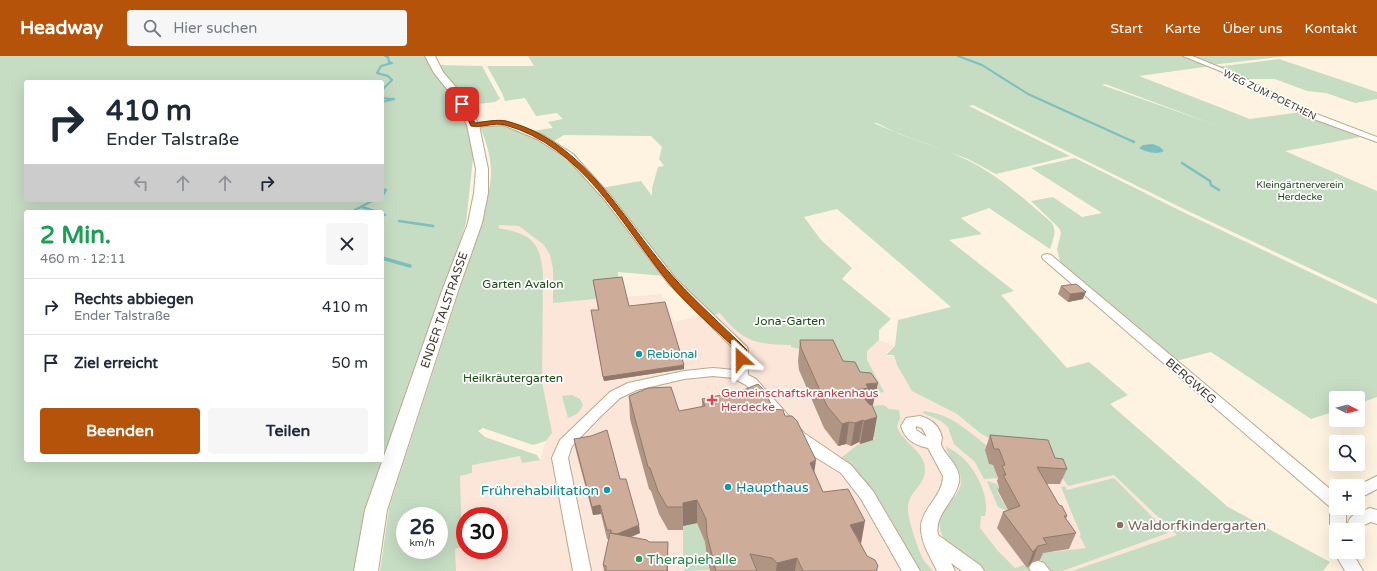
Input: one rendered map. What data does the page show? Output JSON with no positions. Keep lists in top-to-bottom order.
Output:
{
  "streets": {
    "main road": ["ENDER TALSTRASSE"],
    "street": ["WEG ZUM POETHEN", "BERGWEG"]
  },
  "parks": [
    "Kleingärtnerverein Herdecke",
    "Garten Avalon",
    "Jona-Garten",
    "Heilkräutergarten"
  ],
  "places": {
    "other": [
      "Rebional",
      "Haupthaus",
      "Frührehabilitation",
      "Waldorfkindergarten",
      "Therapiehalle"
    ],
    "health": ["Gemeinschaftskrankenhaus Herdecke"]
  },
  "north": "right",
  "page": {
    "header": "Headway",
    "search": "Hier suchen",
    "nav": [
      "Start",
      "Karte",
      "Über uns",
      "Kontakt"
    ],
    "turn": ["410 m", "Ender Talstraße"],
    "heading": ["2 Min.", "460 m · 12:11"],
    "list": [
      {
        "name": "Rechts abbiegen",
        "note": "Ender Talstraße",
        "value": "410 m"
      },
      {
        "name": "Ziel erreicht",
        "value": "50 m"
      }
    ],
    "map_buttons": ["+", "−"],
    "buttons": ["Beenden", "Teilen"],
    "speed": "26 km/h",
    "limit": "30"
  }
}
